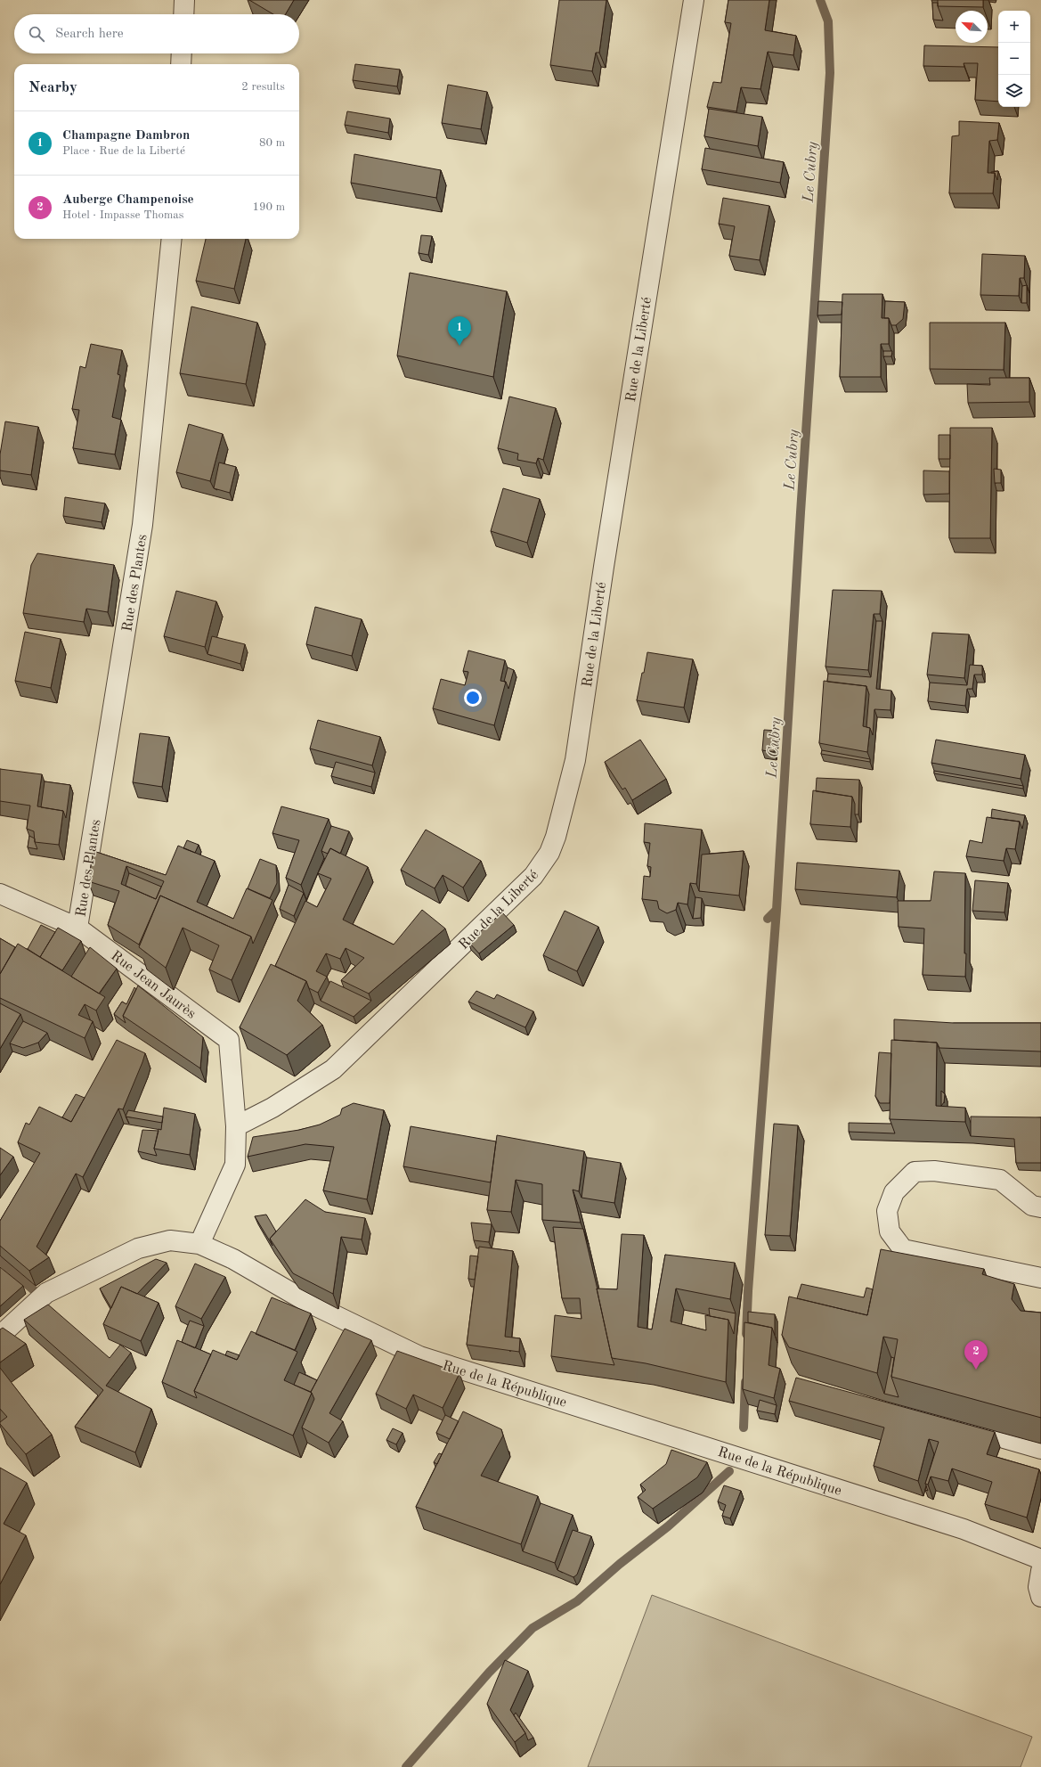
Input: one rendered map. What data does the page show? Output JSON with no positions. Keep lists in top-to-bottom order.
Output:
{
  "streets": {
    "street": [
      "Rue de la Liberté",
      "Rue des Plantes",
      "Rue Jean Jaurès",
      "Rue de la République"
    ]
  },
  "crossings": [
    ["Rue de la Liberté", "Rue Jean Jaurès"],
    ["Rue des Plantes", "Rue Jean Jaurès"],
    ["Rue Jean Jaurès", "Rue de la République"]
  ],
  "water": ["Le Cubry"],
  "north": "top left",
  "page": {
    "map_buttons": ["+", "−"],
    "search": "Search here",
    "heading": ["Nearby", "2 results"],
    "list": [
      {
        "mark": "1",
        "name": "Champagne Dambron",
        "note": "Place · Rue de la Liberté",
        "value": "80 m"
      },
      {
        "mark": "2",
        "name": "Auberge Champenoise",
        "note": "Hotel · Impasse Thomas",
        "value": "190 m"
      }
    ],
    "pins": ["1", "2"]
  }
}
